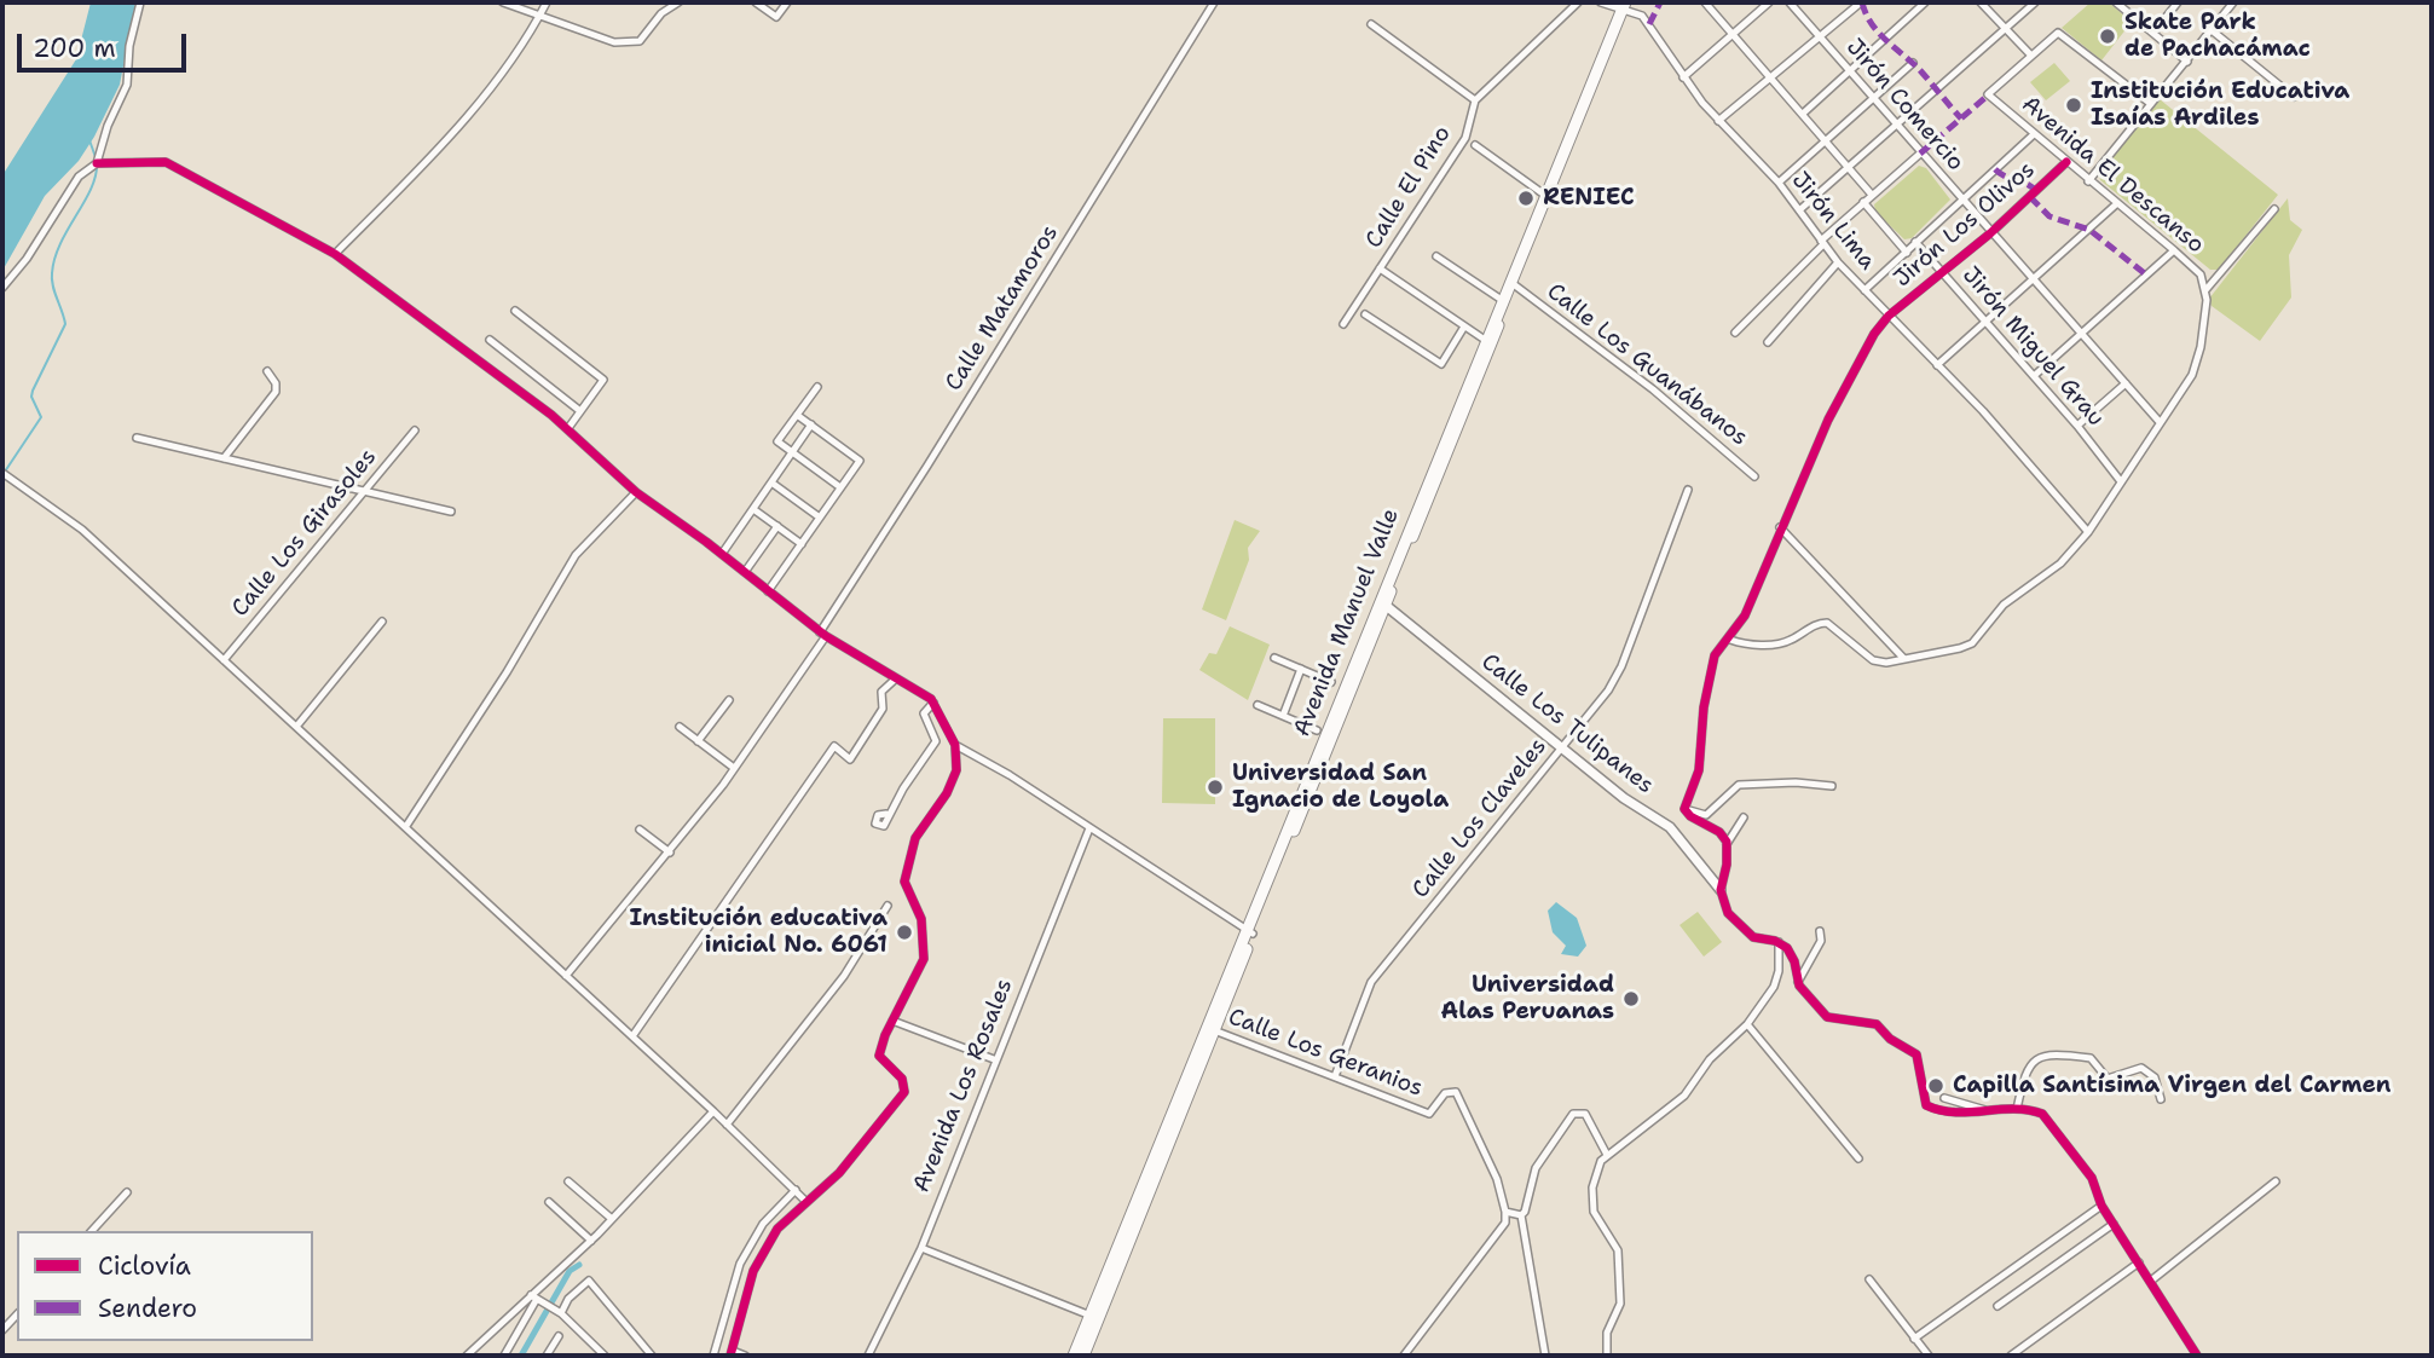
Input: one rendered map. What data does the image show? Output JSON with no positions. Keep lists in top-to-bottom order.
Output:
{
  "streets": {
    "main road": ["Avenida Manuel Valle"],
    "street": [
      "Jirón Comercio",
      "Avenida El Descanso",
      "Calle El Pino",
      "Jirón Lima",
      "Jirón Los Olivos",
      "Calle Matamoros",
      "Jirón Miguel Grau",
      "Calle Los Guanábanos",
      "Calle Los Girasoles",
      "Calle Los Tulipanes",
      "Calle Los Claveles",
      "Calle Los Geranios",
      "Avenida Los Rosales"
    ]
  },
  "crossings": [
    ["Jirón Comercio", "Jirón Los Olivos"],
    ["Avenida El Descanso", "Jirón Los Olivos"],
    ["Jirón Lima", "Jirón Los Olivos"],
    ["Jirón Lima", "Avenida Manuel Valle"],
    ["Jirón Los Olivos", "Jirón Miguel Grau"],
    ["Calle Los Guanábanos", "Avenida Manuel Valle"],
    ["Avenida Manuel Valle", "Calle Los Tulipanes"],
    ["Avenida Manuel Valle", "Calle Los Geranios"],
    ["Calle Los Tulipanes", "Calle Los Claveles"],
    ["Calle Los Claveles", "Calle Los Geranios"]
  ],
  "places": [
    "Skate Park de Pachacámac",
    "Institución Educativa Isaías Ardiles",
    "RENIEC",
    "Universidad San Ignacio de Loyola",
    "Institución educativa inicial No. 6061",
    "Universidad Alas Peruanas",
    "Capilla Santísima Virgen del Carmen"
  ],
  "legend": ["Ciclovía", "Sendero"],
  "scale_bar": "200 m"
}
